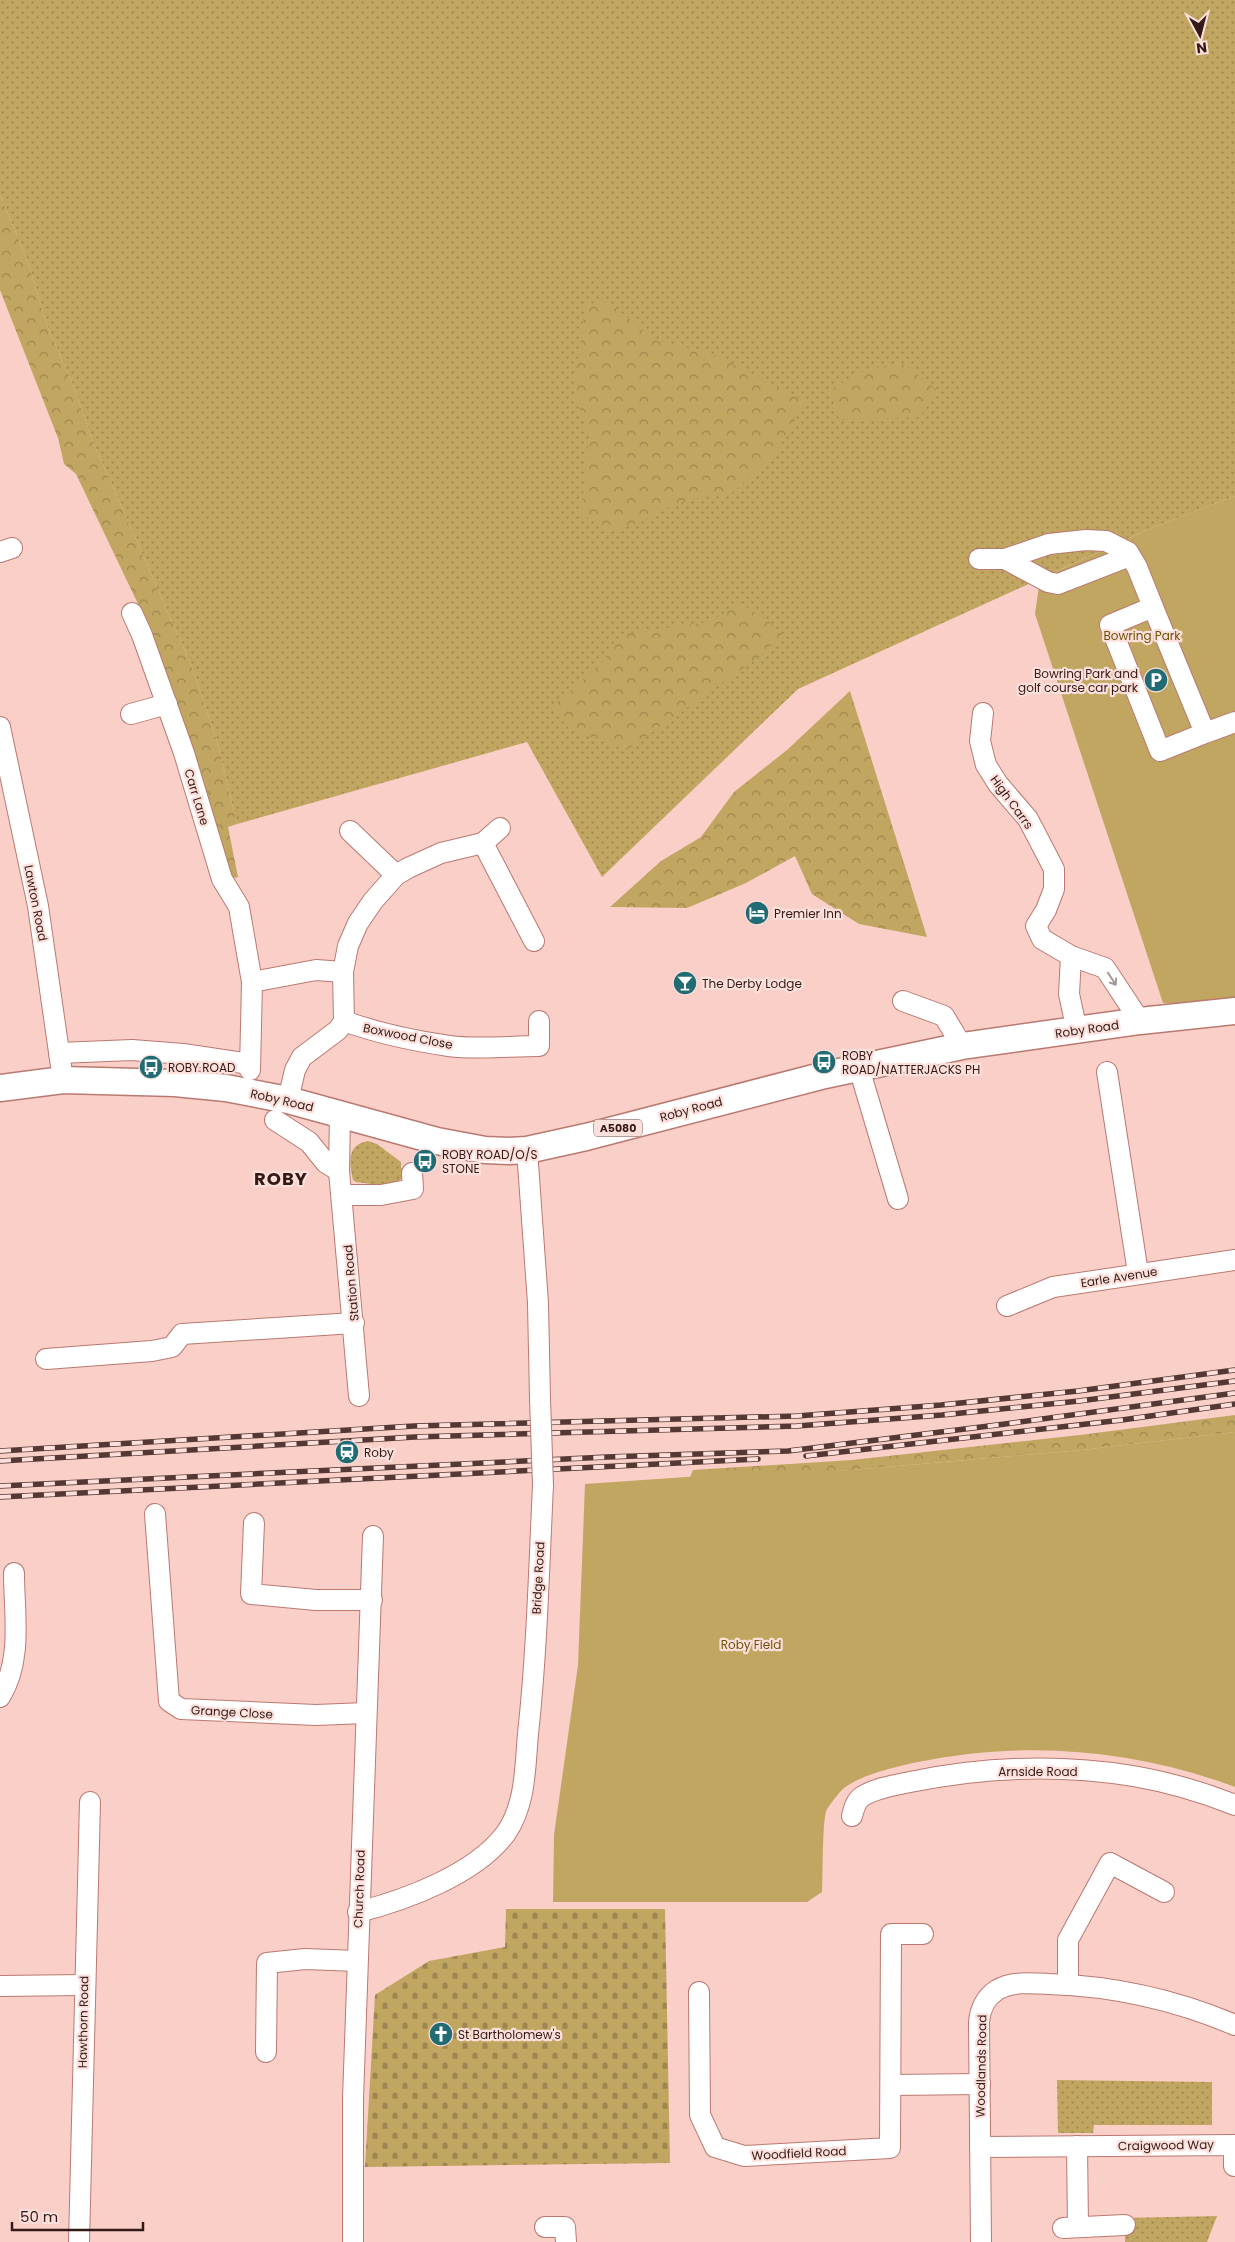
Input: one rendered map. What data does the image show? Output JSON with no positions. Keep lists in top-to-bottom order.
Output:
{
  "streets": {
    "main road": ["Roby Road", "A5080"],
    "street": [
      "Carr Lane",
      "High Carrs",
      "Lawton Road",
      "Boxwood Close",
      "Earle Avenue",
      "Station Road",
      "Bridge Road",
      "Grange Close",
      "Arnside Road",
      "Church Road",
      "Hawthorn Road",
      "Woodlands Road",
      "Craigwood Way",
      "Woodfield Road"
    ]
  },
  "crossings": [
    ["Carr Lane", "Lawton Road"],
    ["High Carrs", "Roby Road"],
    ["Lawton Road", "Roby Road"],
    ["Roby Road", "Station Road"],
    ["Roby Road", "Bridge Road"],
    ["Bridge Road", "Church Road"],
    ["Grange Close", "Church Road"],
    ["Woodlands Road", "Craigwood Way"]
  ],
  "districts": ["ROBY"],
  "parks": ["Bowring Park", "Roby Field"],
  "places": {
    "parking": ["Bowring Park and golf course car park"],
    "hotel": ["Premier Inn"],
    "bar": ["The Derby Lodge"],
    "bus stop": ["ROBY ROAD/NATTERJACKS PH", "ROBY ROAD", "ROBY ROAD/O/S STONE"],
    "station": ["Roby"],
    "church": ["St Bartholomew's"]
  },
  "scale_bar": "50 m",
  "north": "bottom"
}
